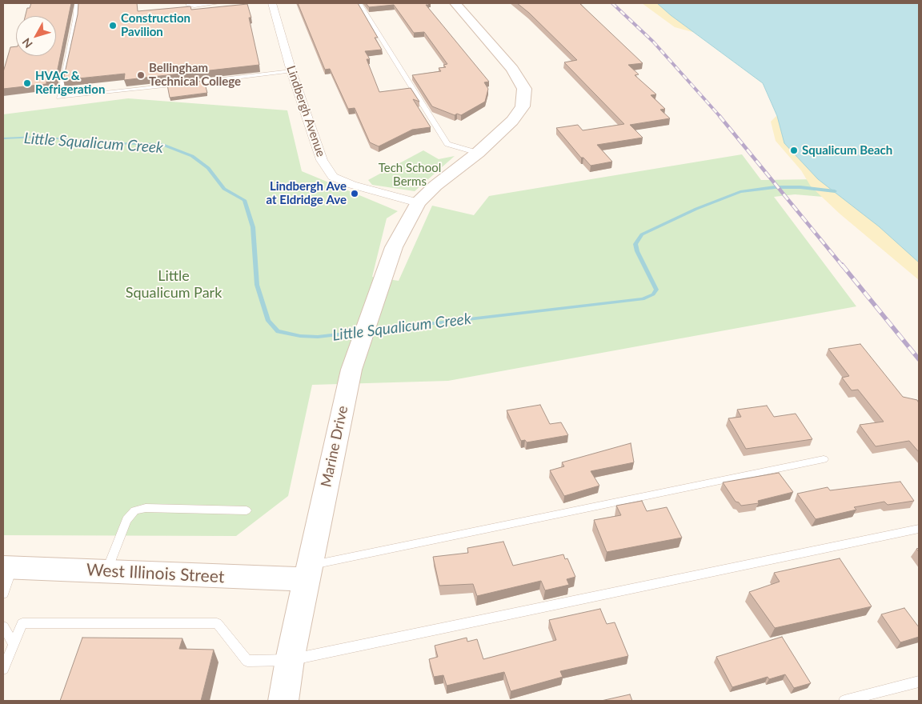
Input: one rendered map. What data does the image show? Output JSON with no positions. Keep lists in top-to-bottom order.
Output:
{
  "streets": {
    "main road": ["Marine Drive", "West Illinois Street"],
    "street": ["Lindbergh Avenue"]
  },
  "crossings": [
    ["Lindbergh Avenue", "Marine Drive"],
    ["Marine Drive", "West Illinois Street"]
  ],
  "water": ["Little Squalicum Creek"],
  "parks": ["Tech School Berms", "Little Squalicum Park"],
  "places": [
    "Construction Pavilion",
    "Bellingham Technical College",
    "HVAC & Refrigeration",
    "Squalicum Beach",
    "Lindbergh Ave at Eldridge Ave"
  ],
  "north": "bottom left"
}
